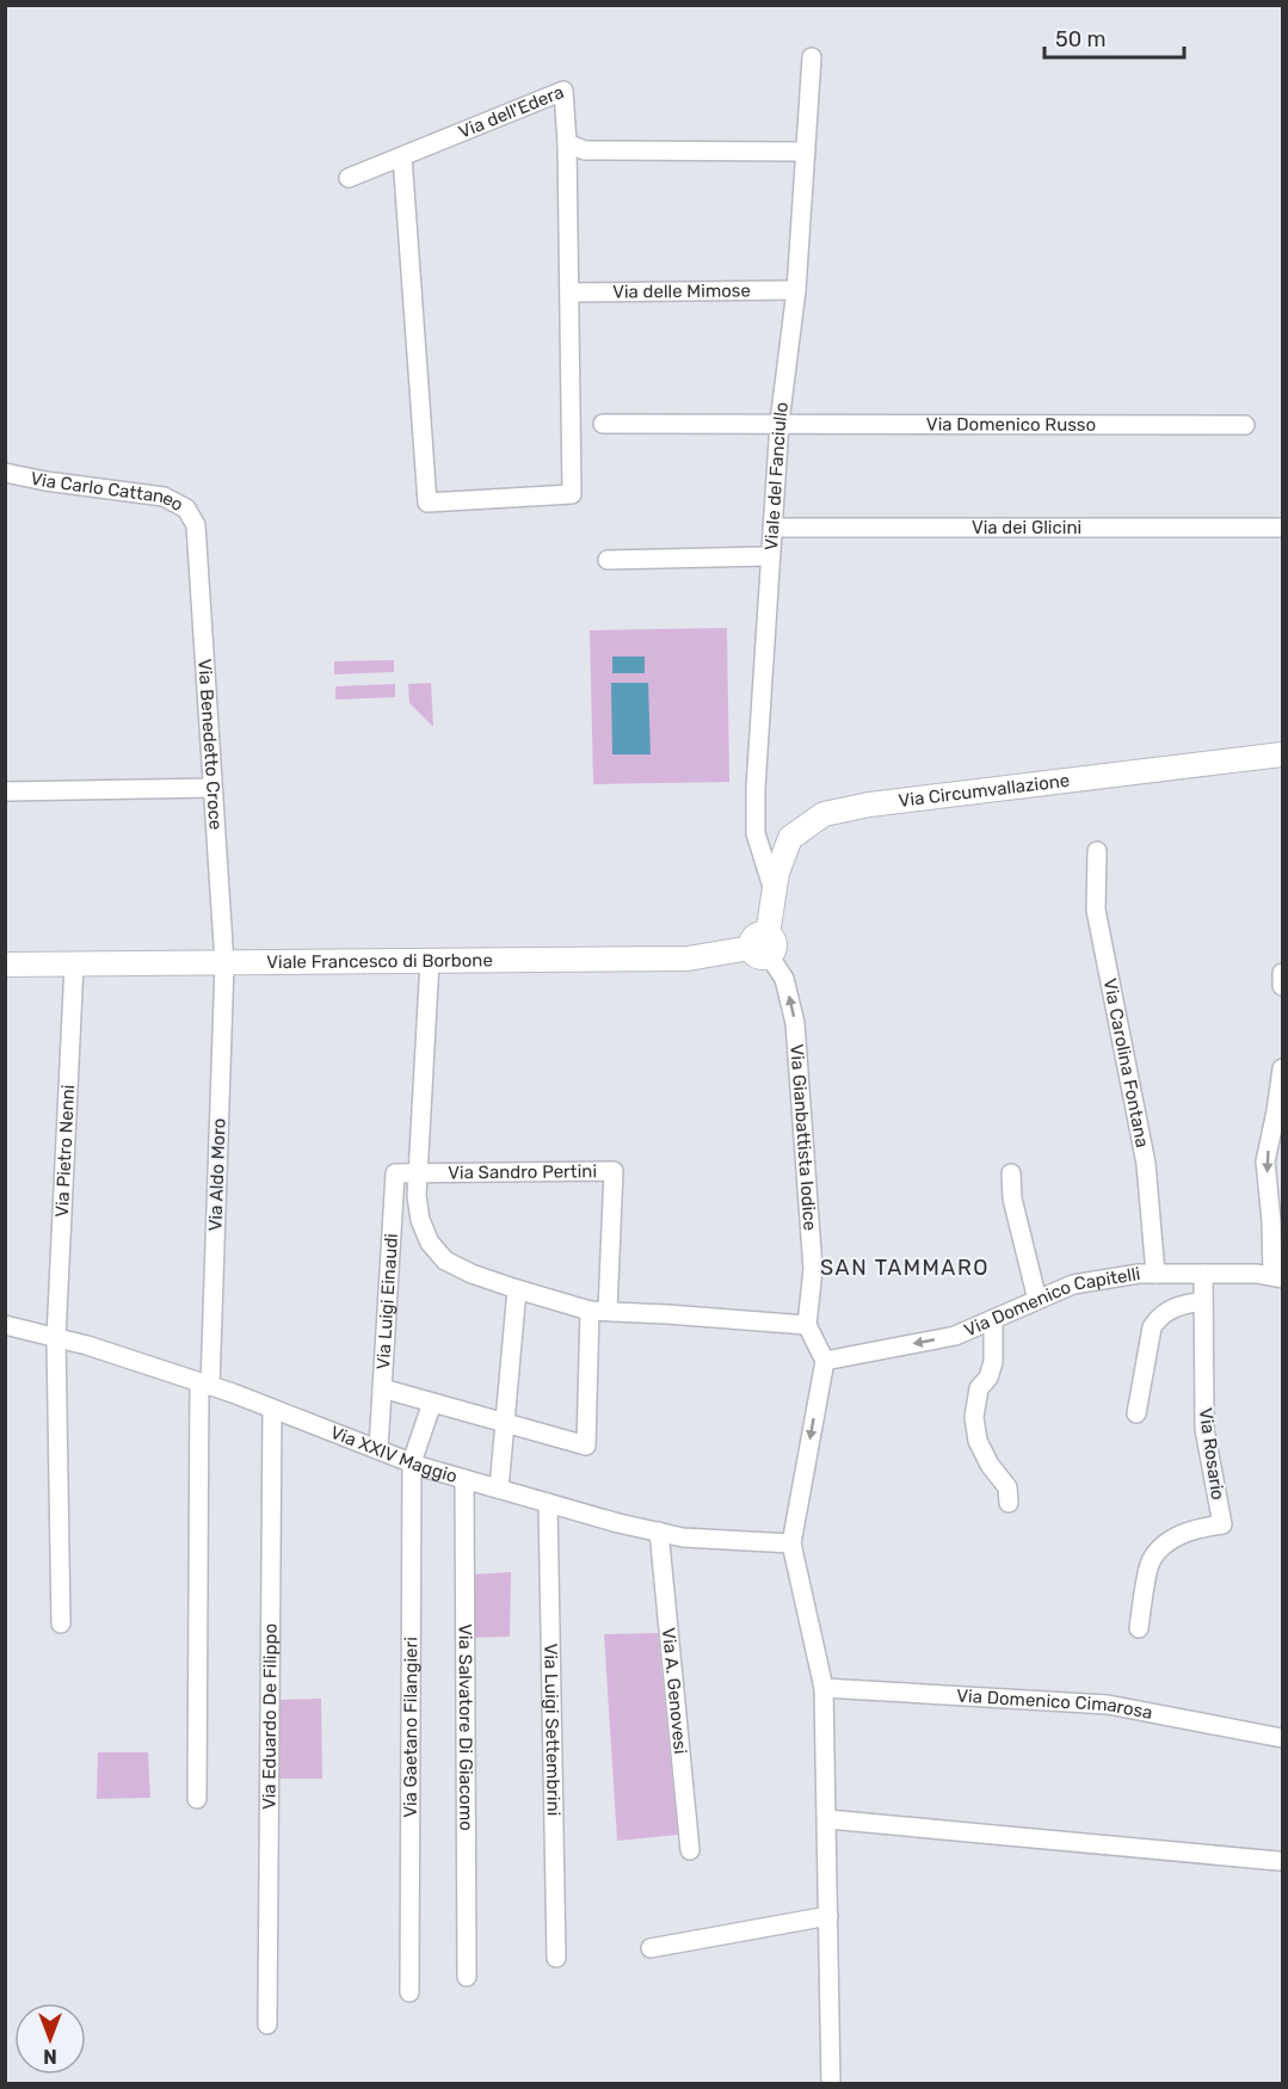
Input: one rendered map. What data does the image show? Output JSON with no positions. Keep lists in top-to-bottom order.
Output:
{
  "streets": {
    "street": [
      "Via dell'Edera",
      "Via delle Mimose",
      "Via Domenico Russo",
      "Viale del Fanciullo",
      "Via Carlo Cattaneo",
      "Via dei Glicini",
      "Via Benedetto Croce",
      "Via Circumvallazione",
      "Viale Francesco di Borbone",
      "Via Carolina Fontana",
      "Via Gianbattista Iodice",
      "Via Pietro Nenni",
      "Via Sandro Pertini",
      "Via Aldo Moro",
      "Via Luigi Einaudi",
      "Via Domenico Capitelli",
      "Via XXIV Maggio",
      "Via Rosario",
      "Via A. Genovesi",
      "Via Domenico Cimarosa",
      "Via Eduardo De Filippo",
      "Via Gaetano Filangieri",
      "Via Salvatore Di Giacomo",
      "Via Luigi Settembrini"
    ]
  },
  "crossings": [
    ["Via delle Mimose", "Viale del Fanciullo"],
    ["Via Domenico Russo", "Viale del Fanciullo"],
    ["Viale del Fanciullo", "Via dei Glicini"],
    ["Viale del Fanciullo", "Via Circumvallazione"],
    ["Via Carlo Cattaneo", "Via Benedetto Croce"],
    ["Via Benedetto Croce", "Viale Francesco di Borbone"],
    ["Via Benedetto Croce", "Via Aldo Moro"],
    ["Via Circumvallazione", "Viale Francesco di Borbone"],
    ["Via Circumvallazione", "Via Gianbattista Iodice"],
    ["Viale Francesco di Borbone", "Via Gianbattista Iodice"],
    ["Viale Francesco di Borbone", "Via Pietro Nenni"],
    ["Viale Francesco di Borbone", "Via Aldo Moro"],
    ["Via Carolina Fontana", "Via Domenico Capitelli"],
    ["Via Pietro Nenni", "Via XXIV Maggio"],
    ["Via Sandro Pertini", "Via Luigi Einaudi"],
    ["Via Aldo Moro", "Via XXIV Maggio"],
    ["Via Luigi Einaudi", "Via XXIV Maggio"],
    ["Via Domenico Capitelli", "Via Rosario"],
    ["Via XXIV Maggio", "Via A. Genovesi"],
    ["Via XXIV Maggio", "Via Eduardo De Filippo"],
    ["Via XXIV Maggio", "Via Gaetano Filangieri"],
    ["Via XXIV Maggio", "Via Salvatore Di Giacomo"],
    ["Via XXIV Maggio", "Via Luigi Settembrini"]
  ],
  "one_way": ["Via Gianbattista Iodice", "Via Domenico Capitelli"],
  "districts": ["SAN TAMMARO"],
  "scale_bar": "50 m",
  "north": "bottom"
}
